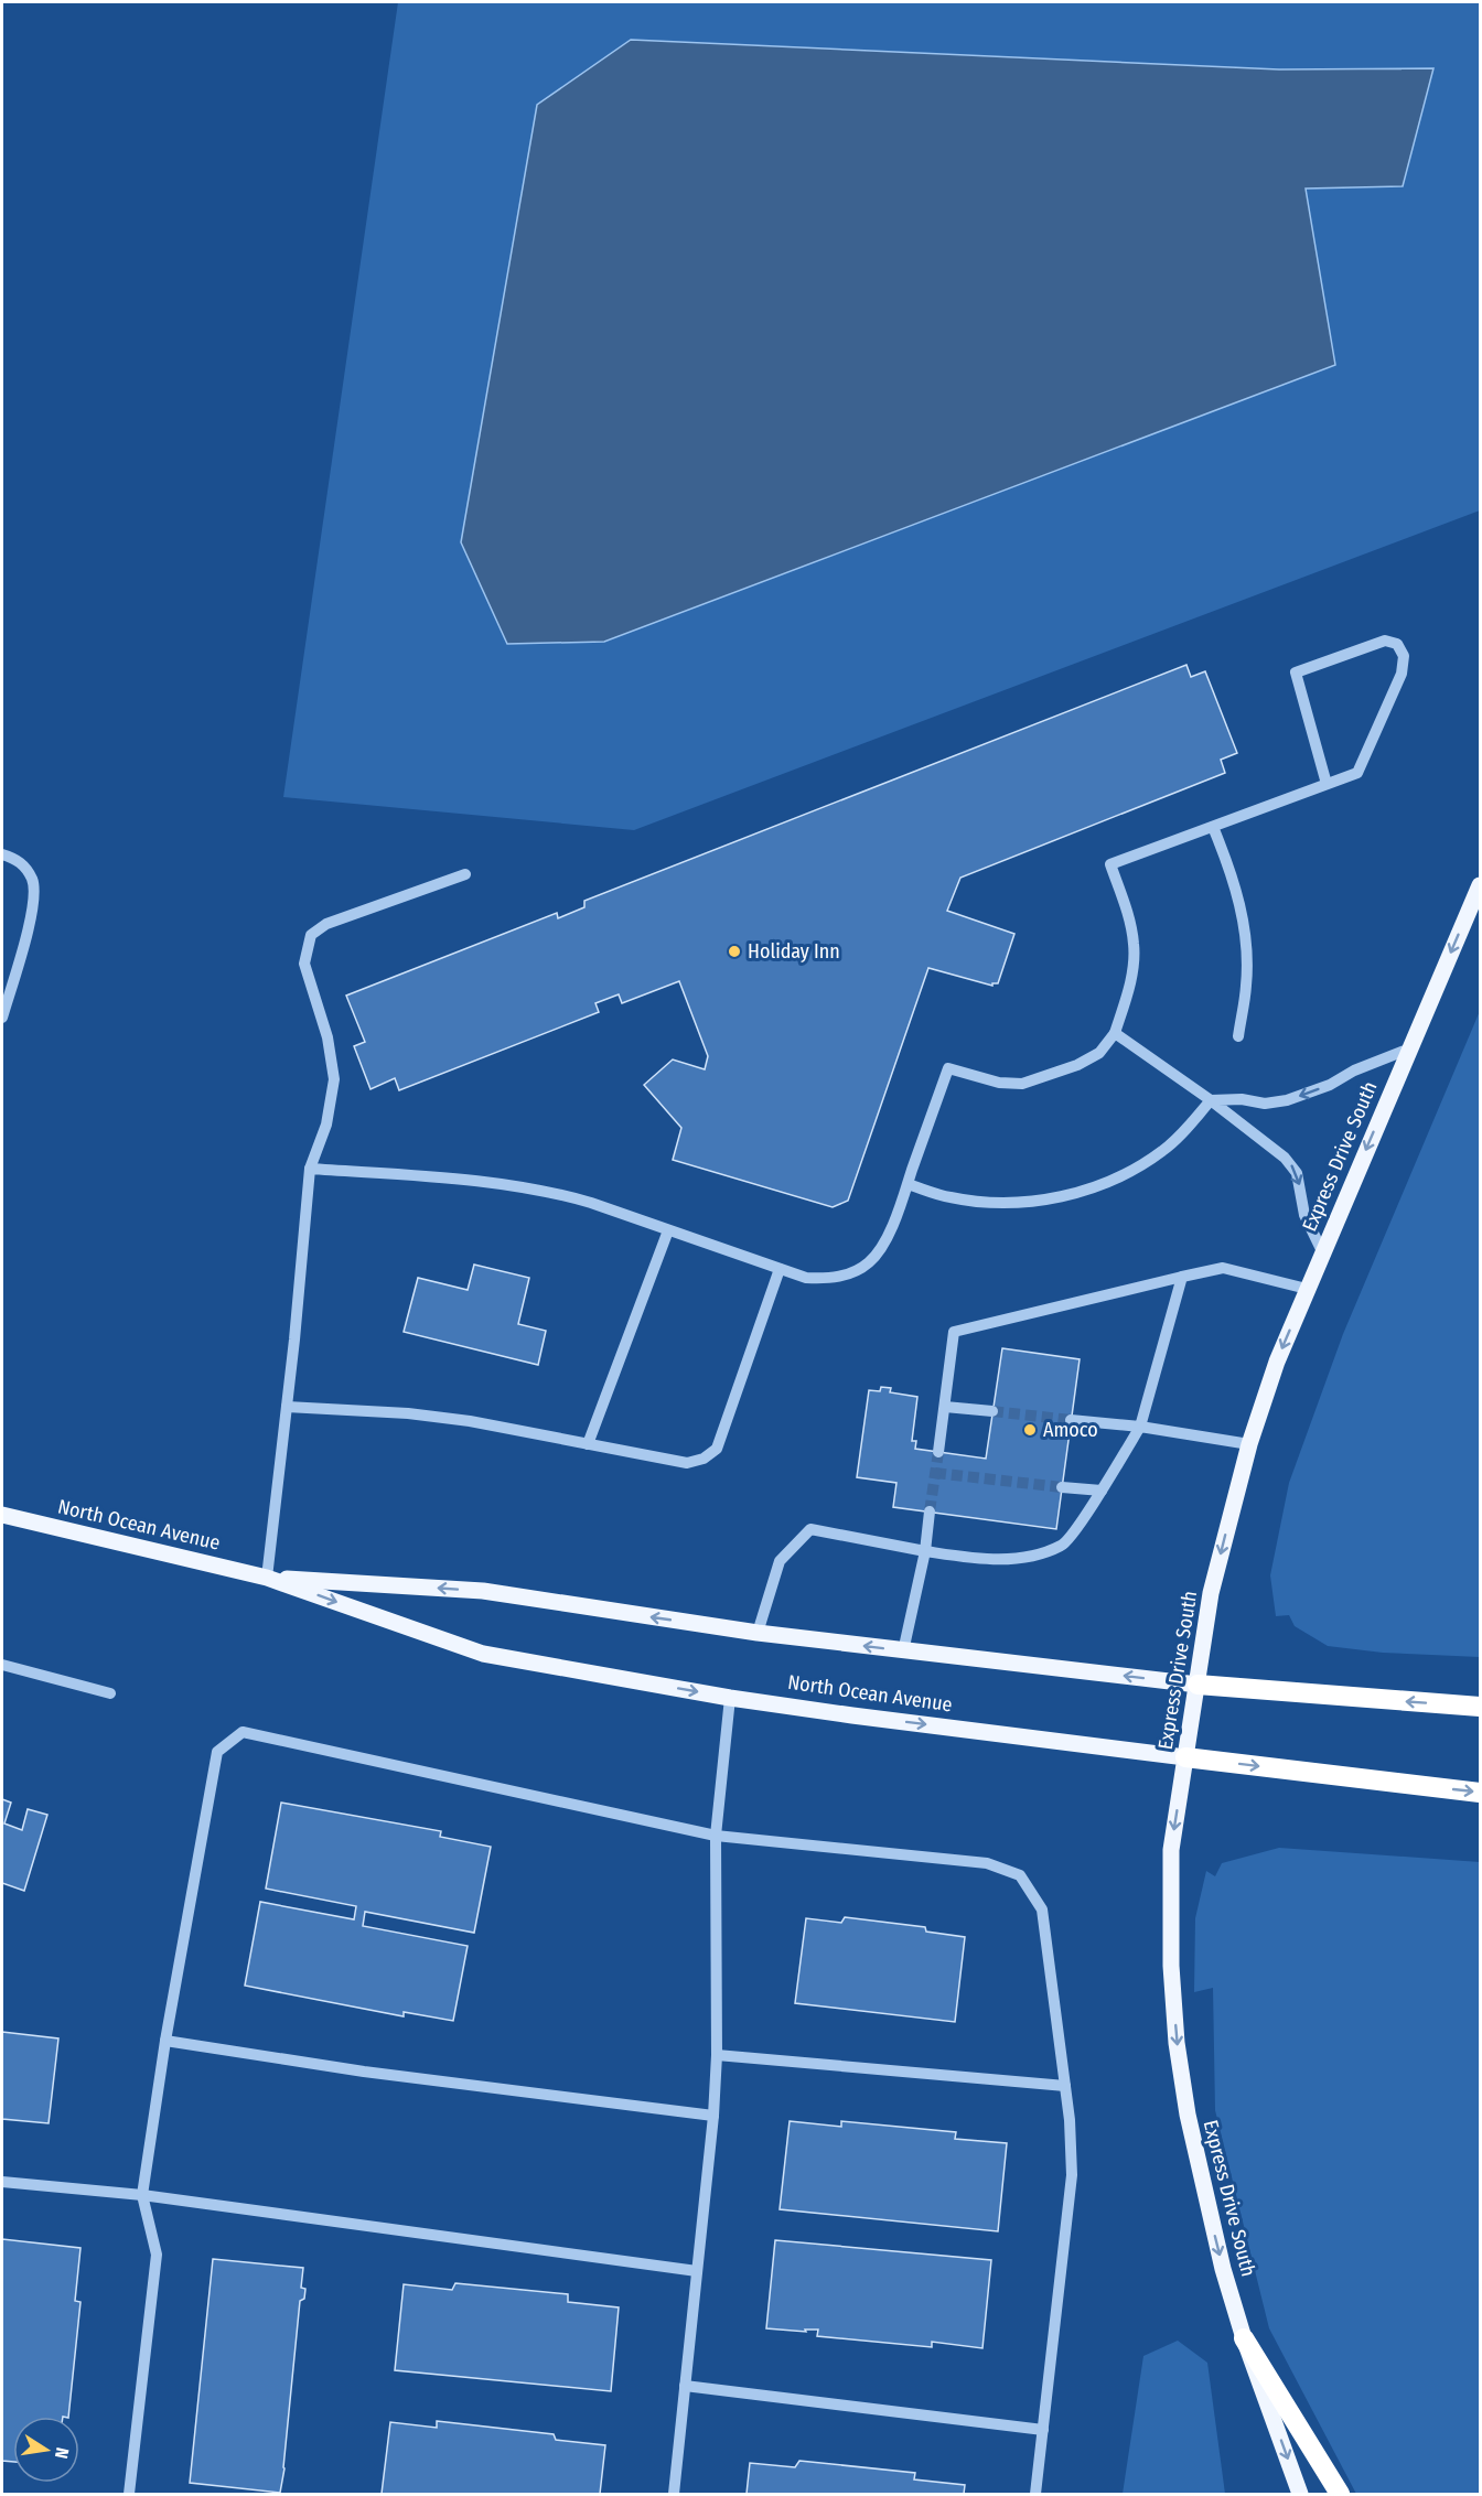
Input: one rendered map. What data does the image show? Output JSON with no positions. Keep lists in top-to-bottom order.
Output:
{
  "streets": {
    "highway": ["North Ocean Avenue"],
    "main road": ["Express Drive South"]
  },
  "crossings": [
    ["Express Drive South", "North Ocean Avenue"]
  ],
  "one_way": ["Express Drive South"],
  "places": ["Holiday Inn", "Amoco"],
  "north": "right"
}
